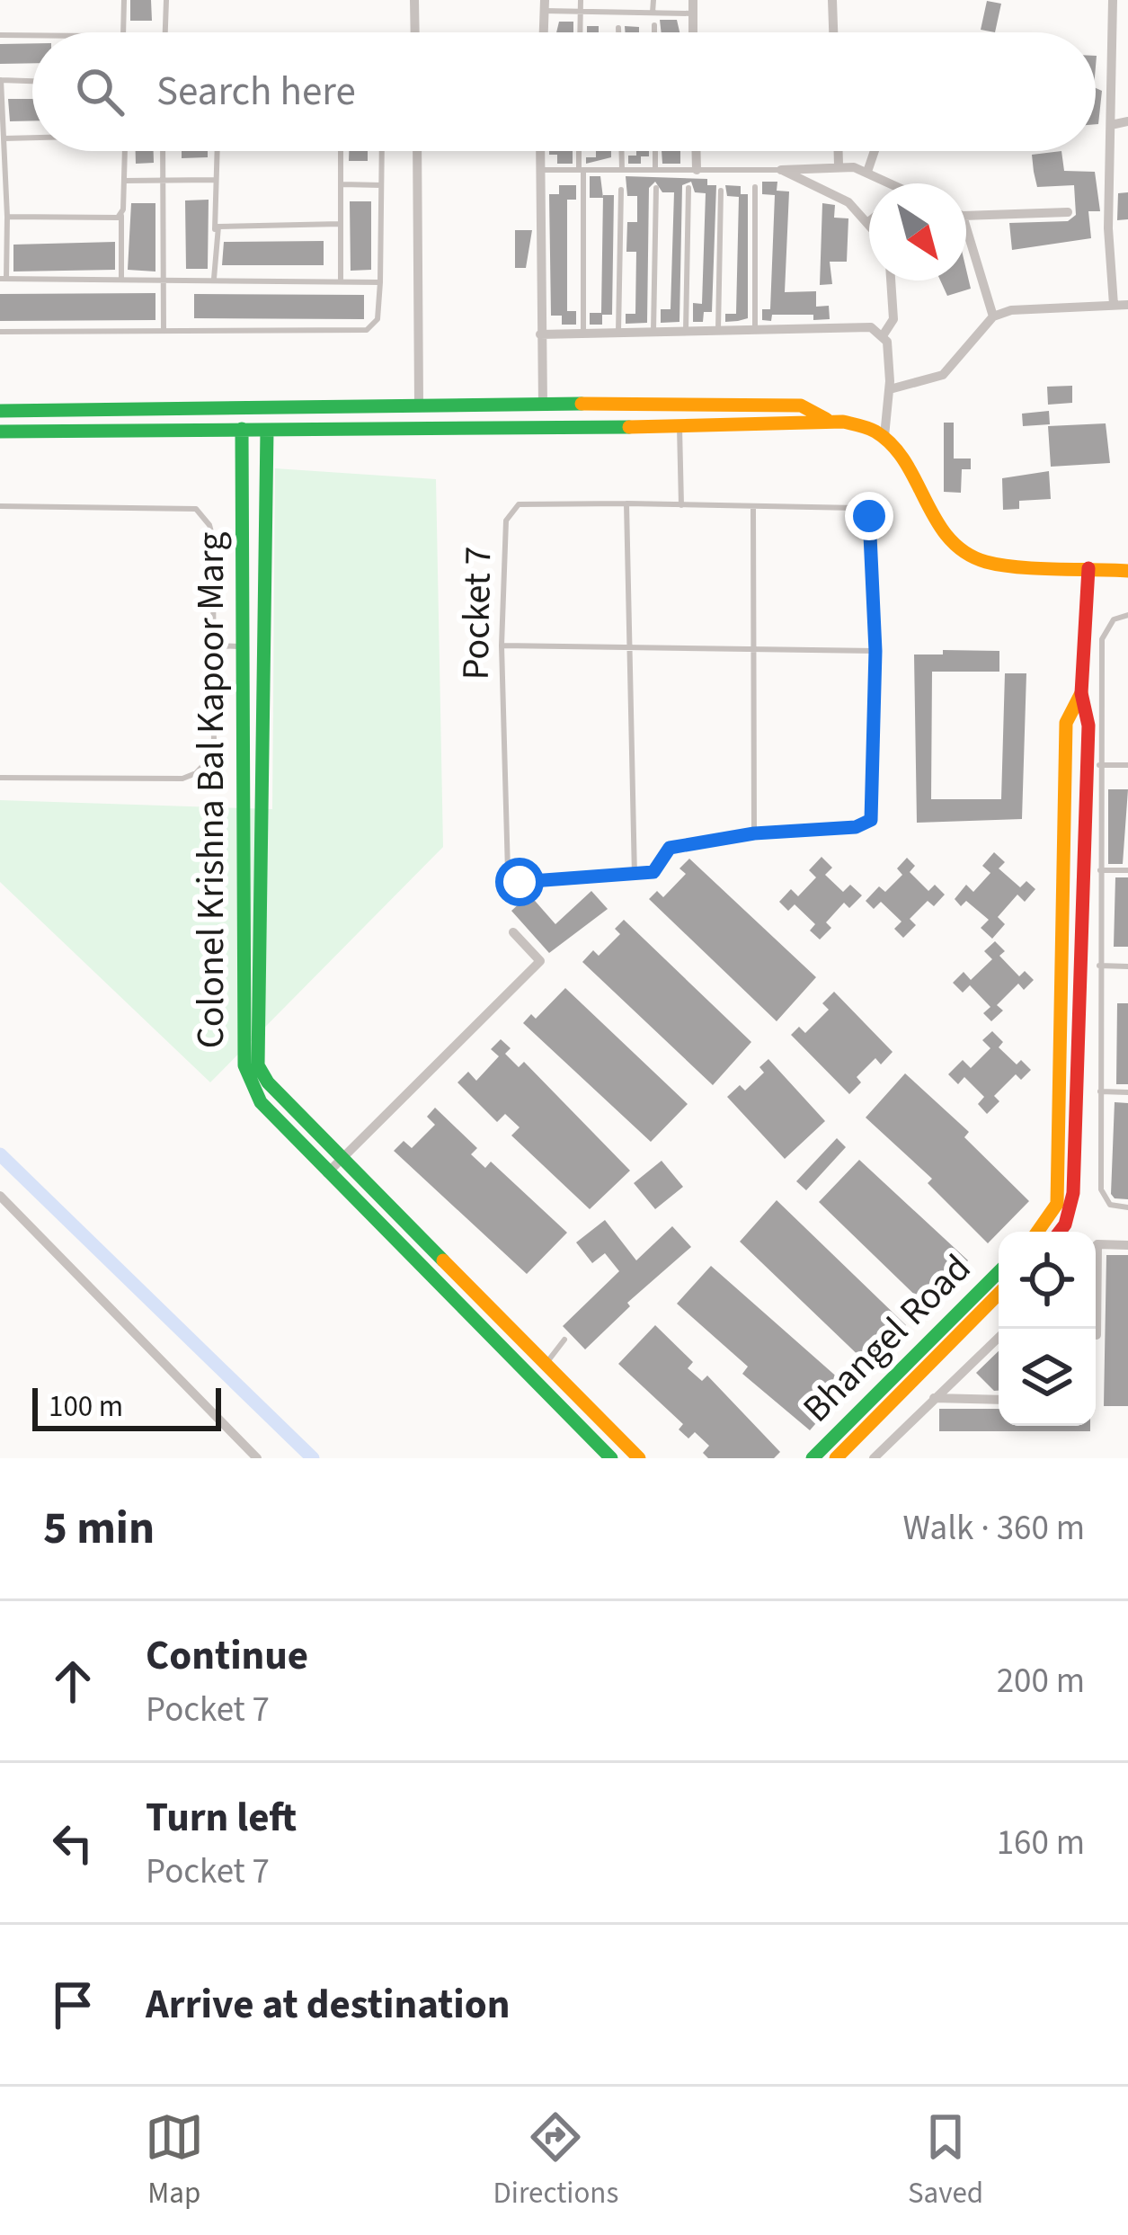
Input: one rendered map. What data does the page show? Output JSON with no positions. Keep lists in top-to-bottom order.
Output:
{
  "streets": {
    "street": ["Colonel Krishna Bal Kapoor Marg", "Bhangel Road"],
    "lane": ["Pocket 7"]
  },
  "scale_bar": "100 m",
  "north": "bottom right",
  "page": {
    "search": "Search here",
    "scale": "100 m",
    "heading": ["5 min", "Walk · 360 m"],
    "list": [
      ["Continue", "Pocket 7", "200 m"],
      ["Turn left", "Pocket 7", "160 m"],
      "Arrive at destination"
    ],
    "nav": ["Map", "Directions", "Saved"]
  }
}
